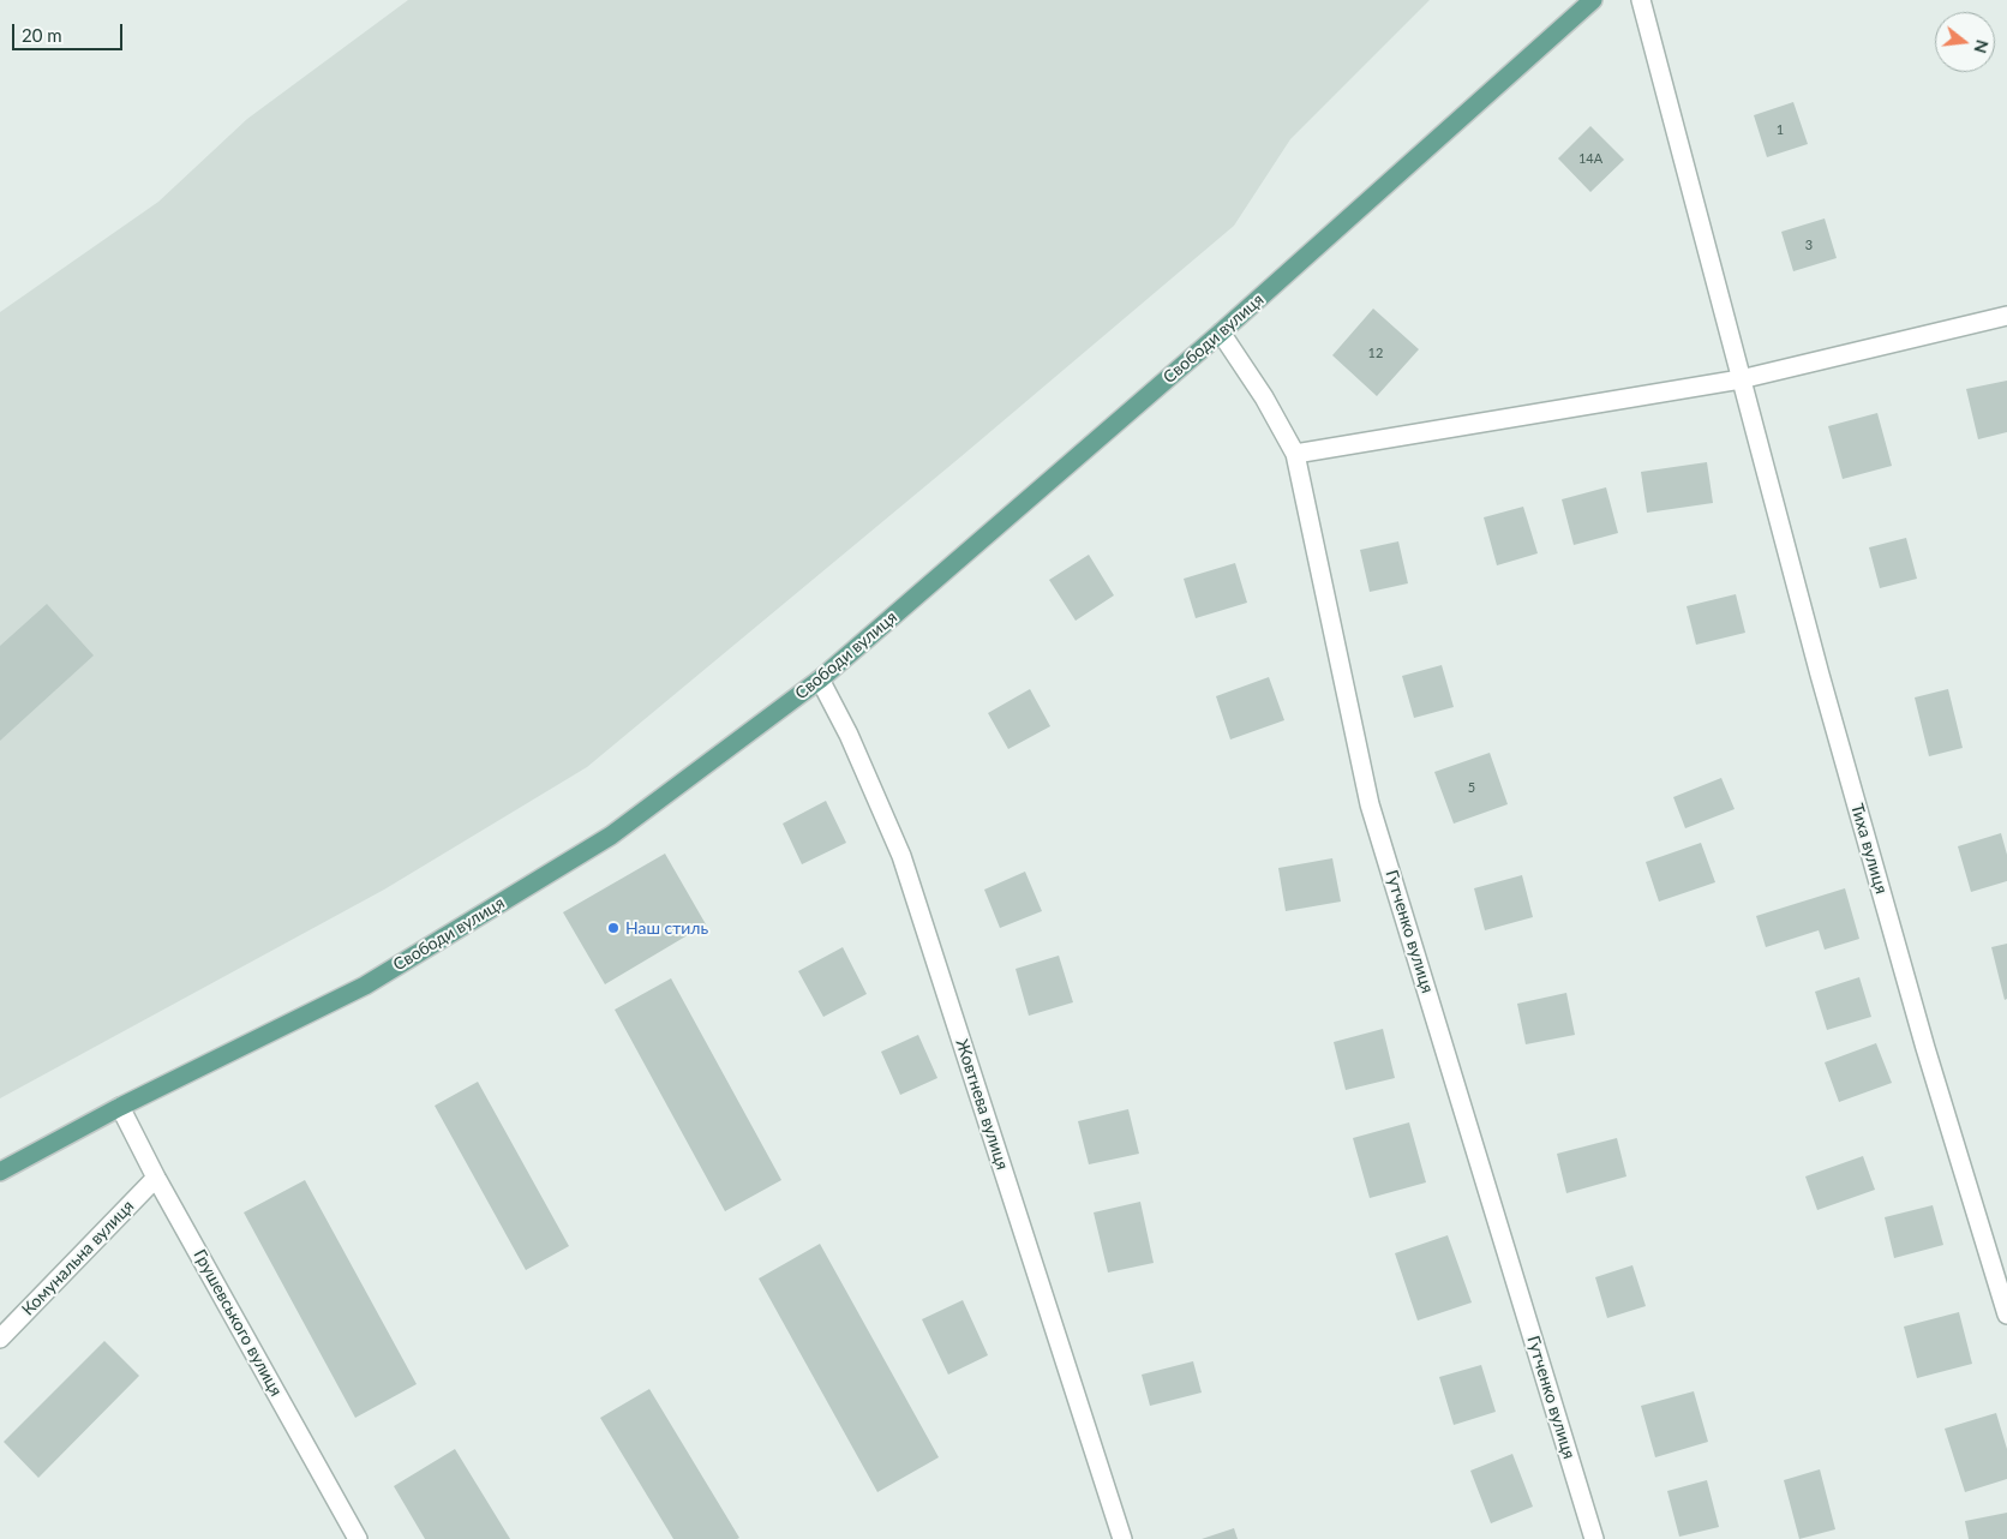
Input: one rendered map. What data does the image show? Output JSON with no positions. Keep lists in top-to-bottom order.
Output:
{
  "streets": {
    "main road": ["Свободи вулиця"],
    "street": [
      "Тиха вулиця",
      "Гутченко вулиця",
      "Жовтнева вулиця",
      "Комунальна вулиця",
      "Грушевського вулиця"
    ]
  },
  "crossings": [
    ["Свободи вулиця", "Гутченко вулиця"],
    ["Свободи вулиця", "Жовтнева вулиця"],
    ["Свободи вулиця", "Грушевського вулиця"],
    ["Комунальна вулиця", "Грушевського вулиця"]
  ],
  "places": ["Наш стиль"],
  "house_numbers": [
    "1",
    "14А",
    "3",
    "12",
    "5"
  ],
  "scale_bar": "20 m",
  "north": "right"
}
